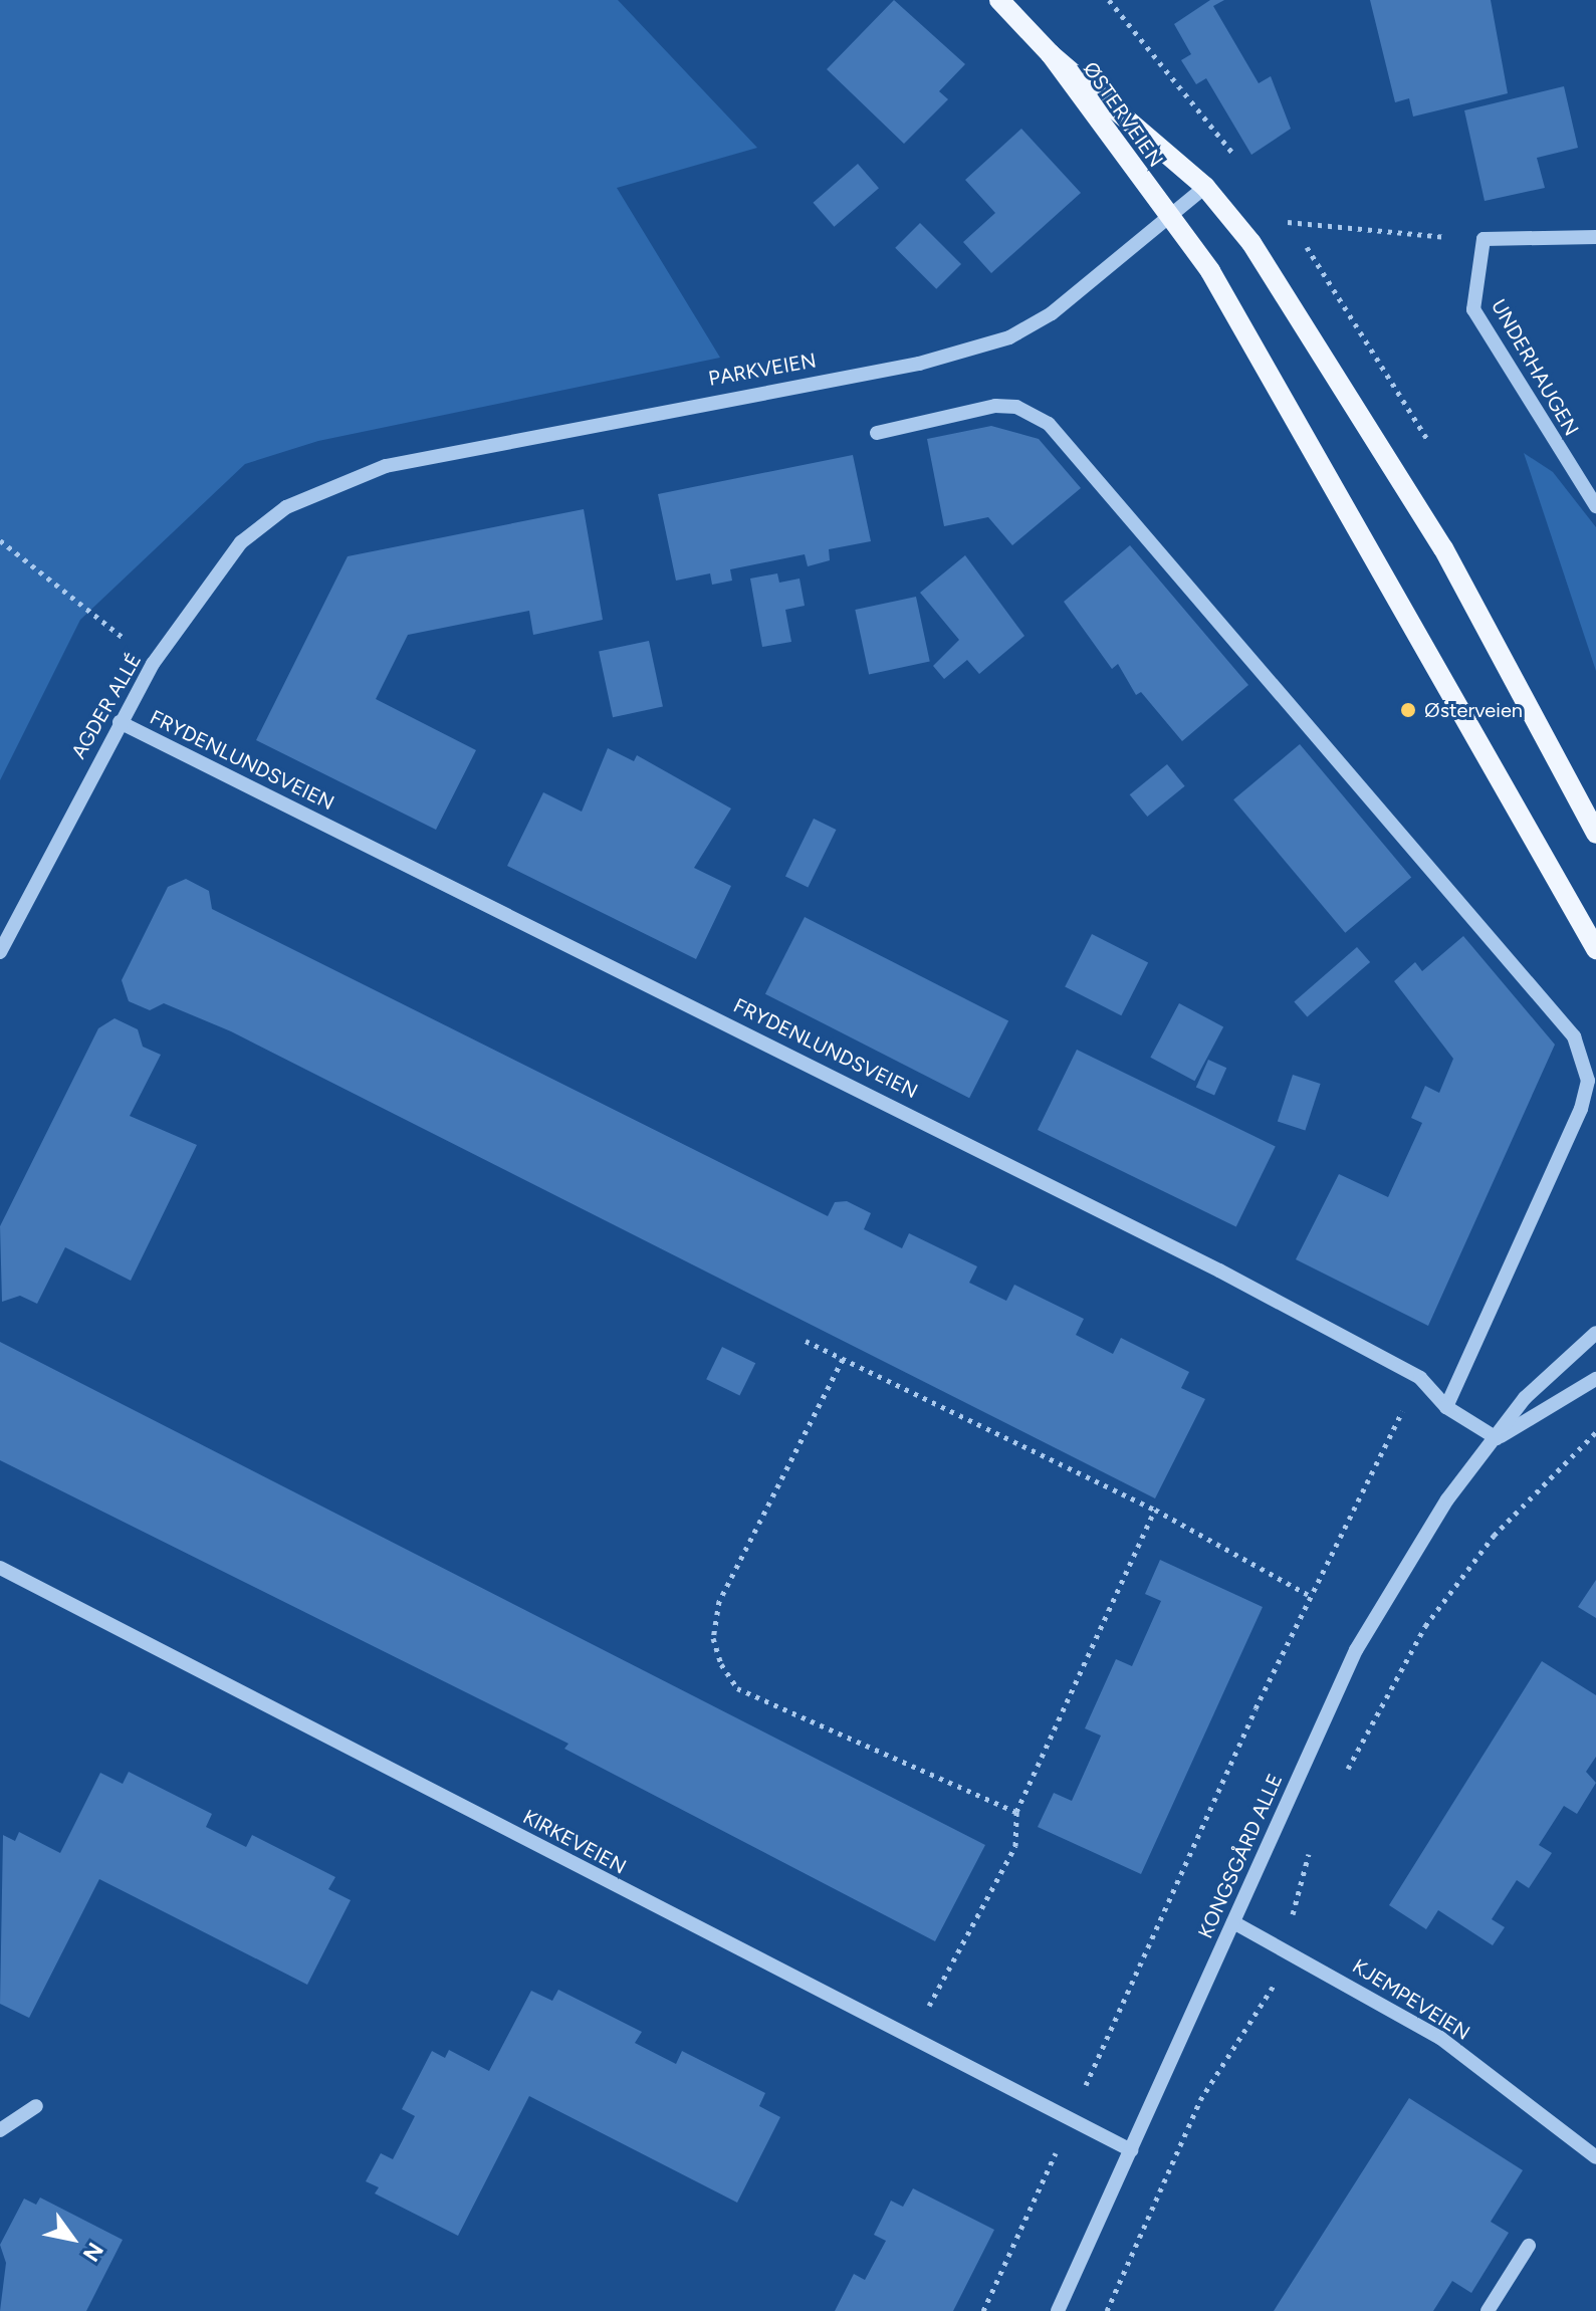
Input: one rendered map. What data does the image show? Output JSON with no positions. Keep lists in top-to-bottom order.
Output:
{
  "streets": {
    "main road": ["ØSTERVEIEN"],
    "street": [
      "UNDERHAUGEN",
      "PARKVEIEN",
      "AGDER ALLÉ",
      "FRYDENLUNDSVEIEN",
      "KIRKEVEIEN",
      "KONGSGÅRD ALLE",
      "KJEMPEVEIEN"
    ]
  },
  "crossings": [
    ["ØSTERVEIEN", "PARKVEIEN"],
    ["PARKVEIEN", "AGDER ALLÉ"],
    ["AGDER ALLÉ", "FRYDENLUNDSVEIEN"],
    ["FRYDENLUNDSVEIEN", "KONGSGÅRD ALLE"],
    ["KIRKEVEIEN", "KONGSGÅRD ALLE"],
    ["KONGSGÅRD ALLE", "KJEMPEVEIEN"]
  ],
  "places": ["Østerveien"],
  "north": "bottom right"
}
